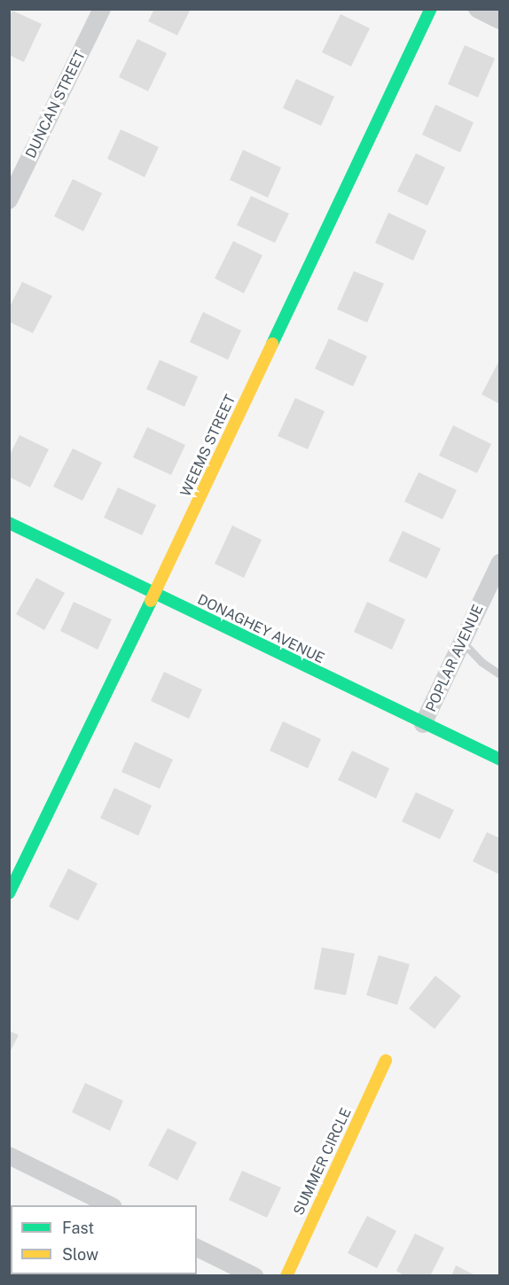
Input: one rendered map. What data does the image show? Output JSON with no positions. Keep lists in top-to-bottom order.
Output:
{
  "streets": {
    "street": [
      "DUNCAN STREET",
      "WEEMS STREET",
      "DONAGHEY AVENUE",
      "POPLAR AVENUE",
      "SUMMER CIRCLE"
    ]
  },
  "crossings": [
    ["WEEMS STREET", "DONAGHEY AVENUE"],
    ["DONAGHEY AVENUE", "POPLAR AVENUE"]
  ],
  "legend": ["Fast", "Slow"]
}
